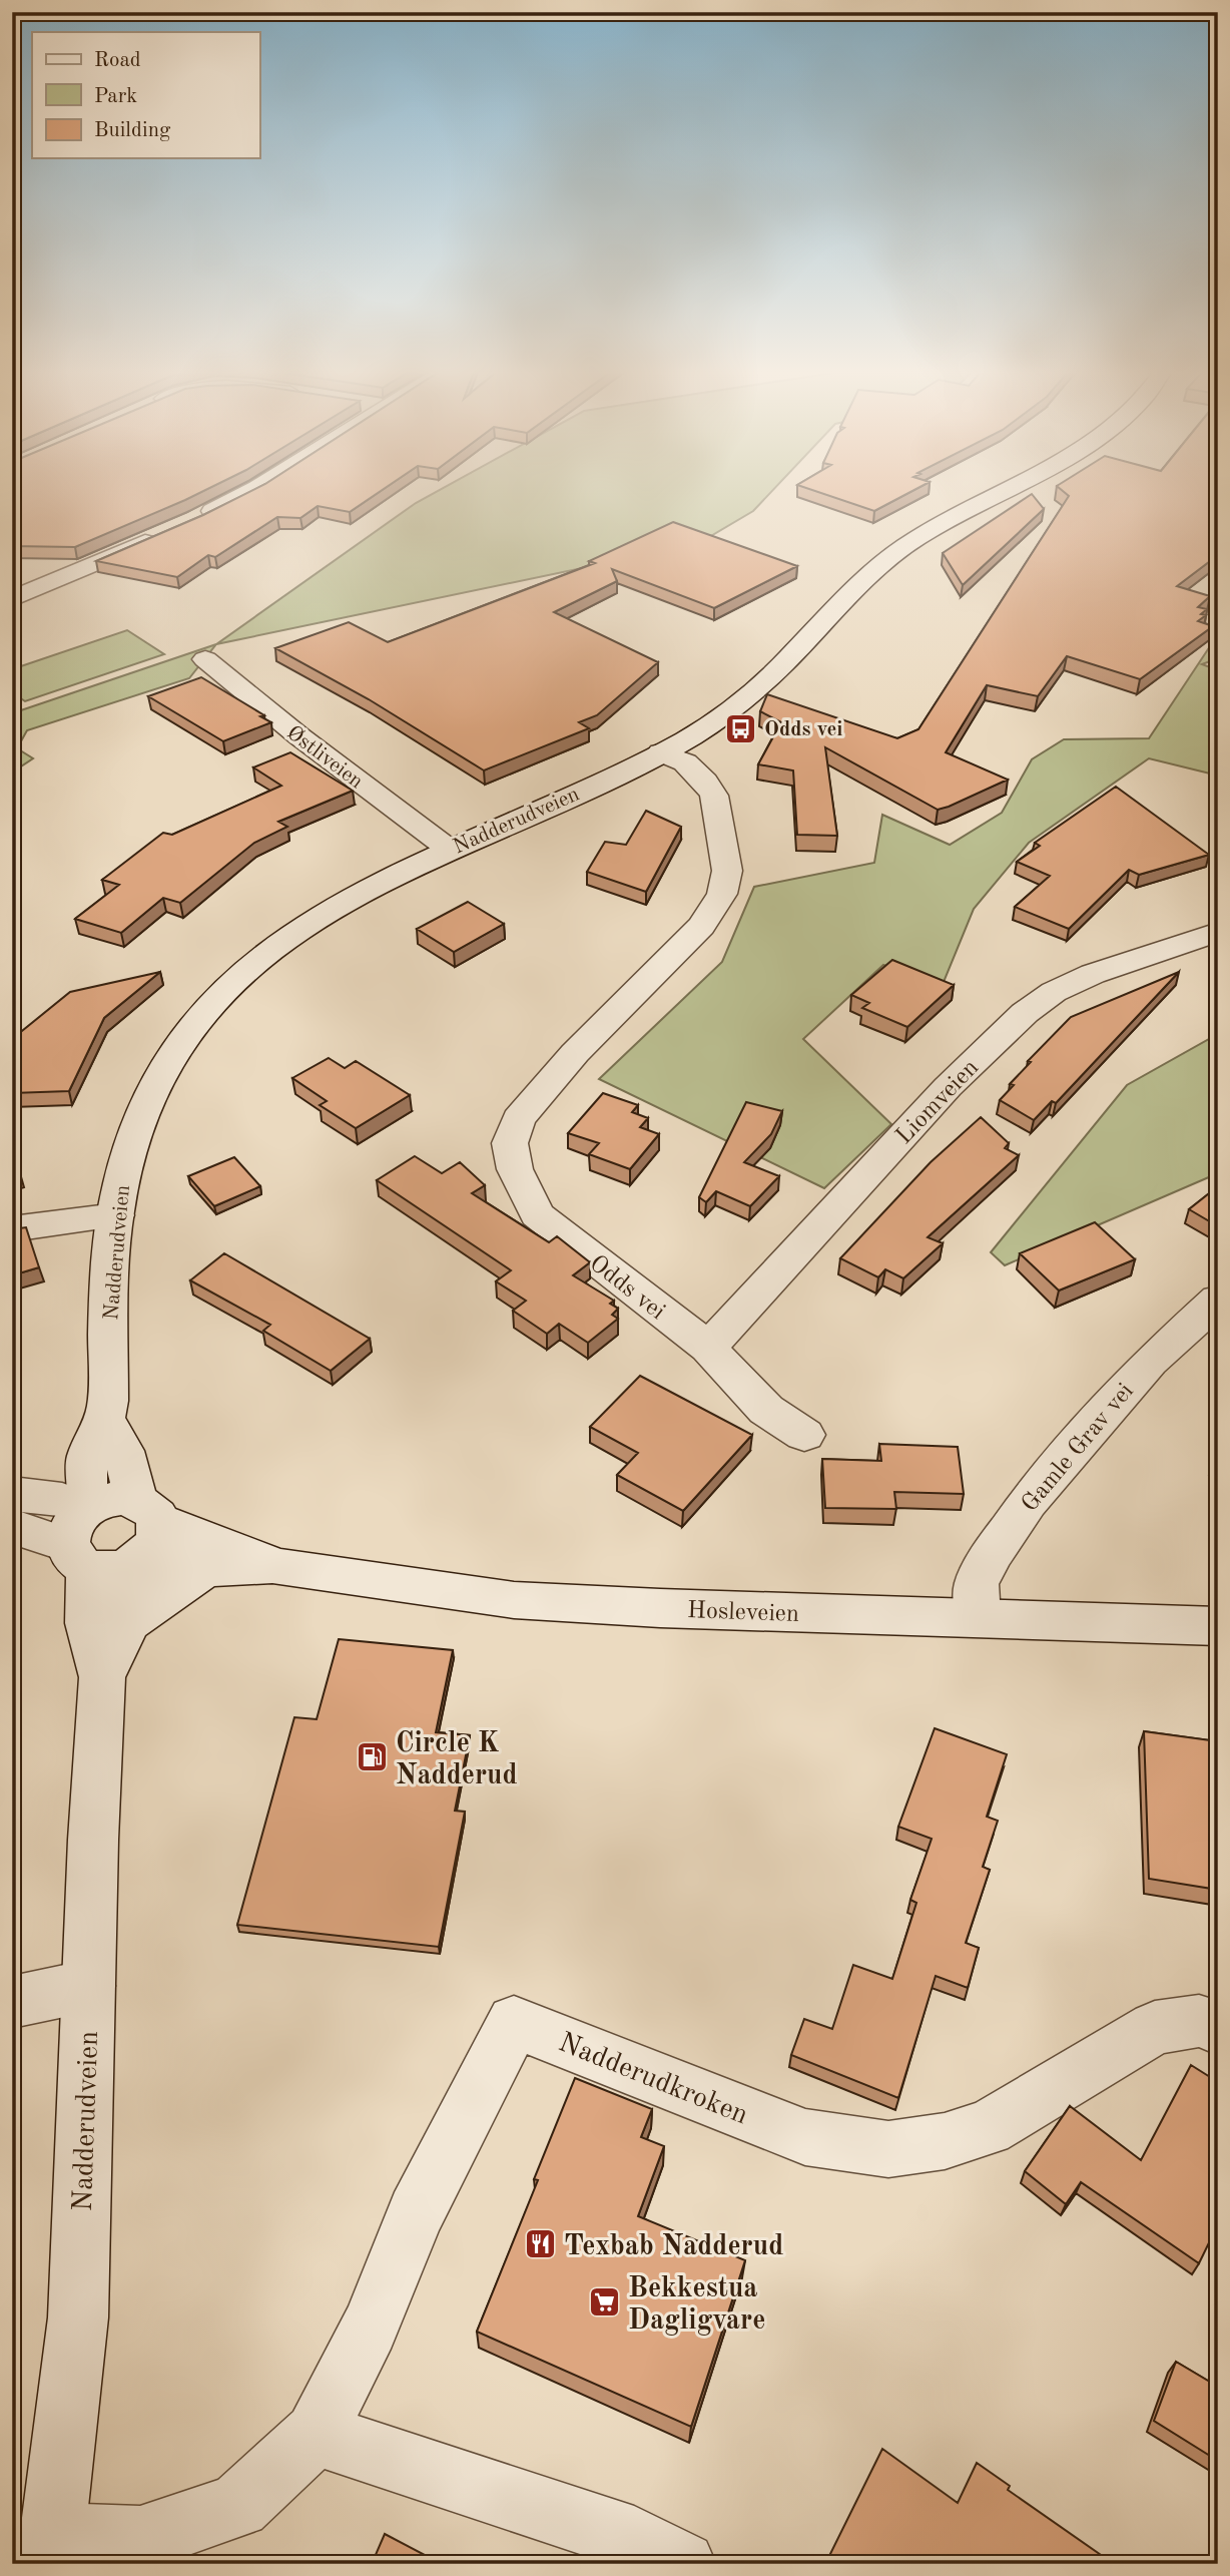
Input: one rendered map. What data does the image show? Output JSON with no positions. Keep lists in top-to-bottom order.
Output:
{
  "streets": {
    "street": [
      "Østliveien",
      "Nadderudveien",
      "Liomveien",
      "Odds vei",
      "Gamle Grav vei",
      "Hosleveien",
      "Nadderudkroken"
    ]
  },
  "crossings": [
    ["Østliveien", "Nadderudveien"],
    ["Nadderudveien", "Odds vei"],
    ["Nadderudveien", "Hosleveien"],
    ["Nadderudveien", "Nadderudkroken"],
    ["Liomveien", "Odds vei"],
    ["Gamle Grav vei", "Hosleveien"]
  ],
  "places": {
    "bus stop": ["Odds vei"],
    "fuel station": ["Circle K Nadderud"],
    "restaurant": ["Texbab Nadderud"],
    "supermarket": ["Bekkestua Dagligvare"]
  },
  "legend": ["Road", "Park", "Building"]
}
